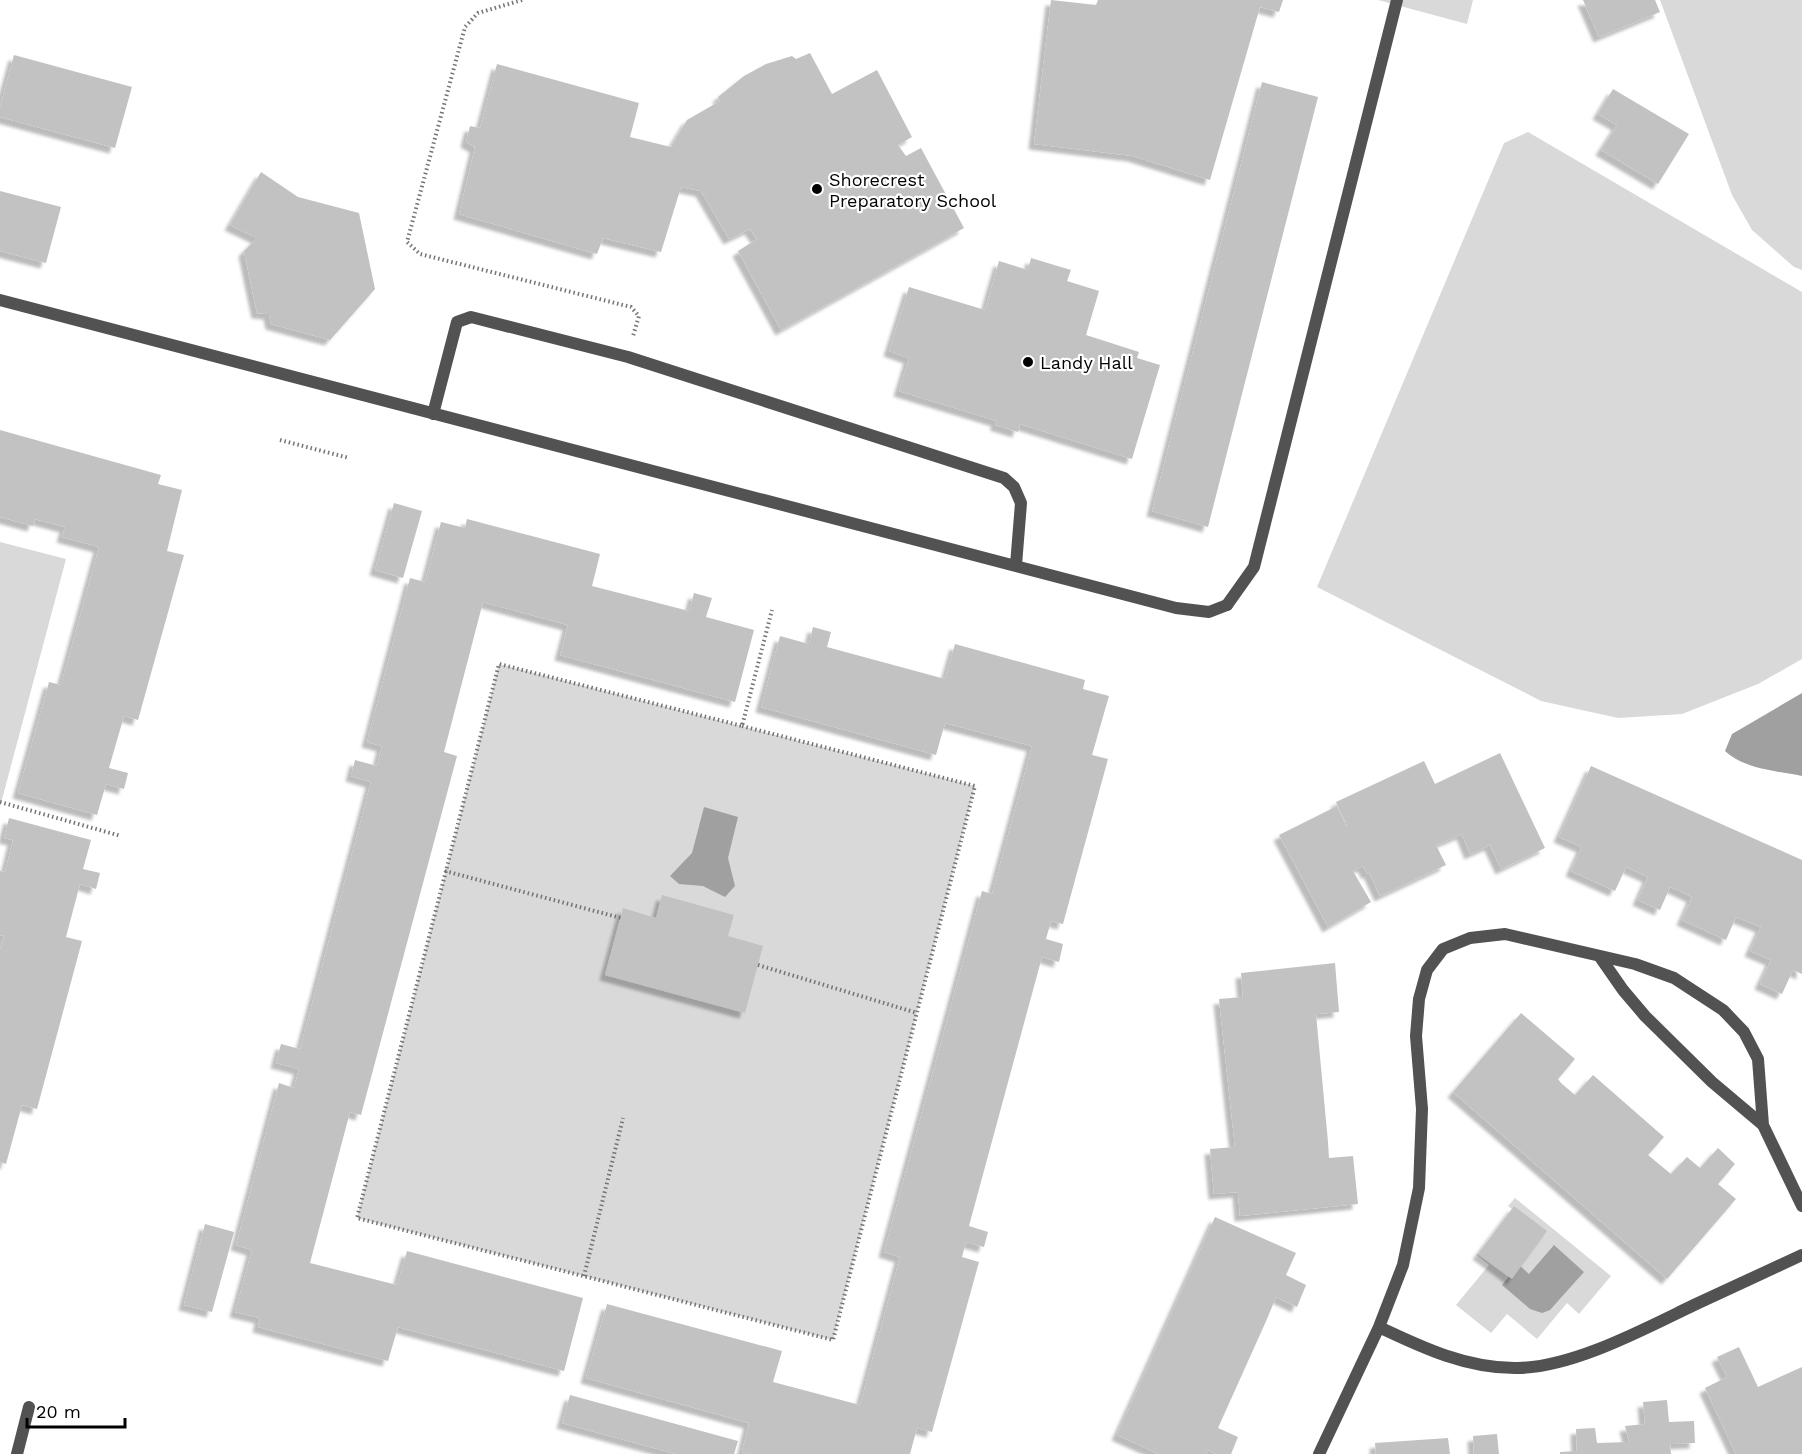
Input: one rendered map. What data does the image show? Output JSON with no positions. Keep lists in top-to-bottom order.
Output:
{
  "places": ["Shorecrest Preparatory School", "Landy Hall"],
  "scale_bar": "20 m"
}
